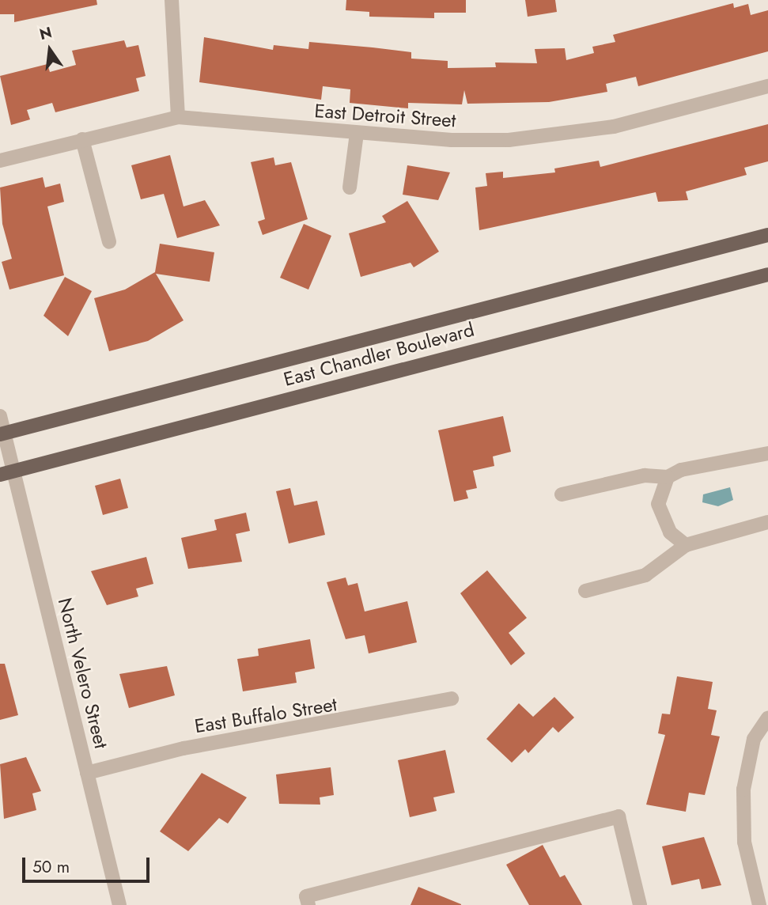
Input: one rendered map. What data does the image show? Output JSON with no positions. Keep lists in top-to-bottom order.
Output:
{
  "streets": {
    "main road": ["East Chandler Boulevard"],
    "street": ["East Detroit Street", "North Velero Street", "East Buffalo Street"]
  },
  "crossings": [
    ["East Chandler Boulevard", "North Velero Street"],
    ["North Velero Street", "East Buffalo Street"]
  ],
  "scale_bar": "50 m",
  "north": "top"
}
